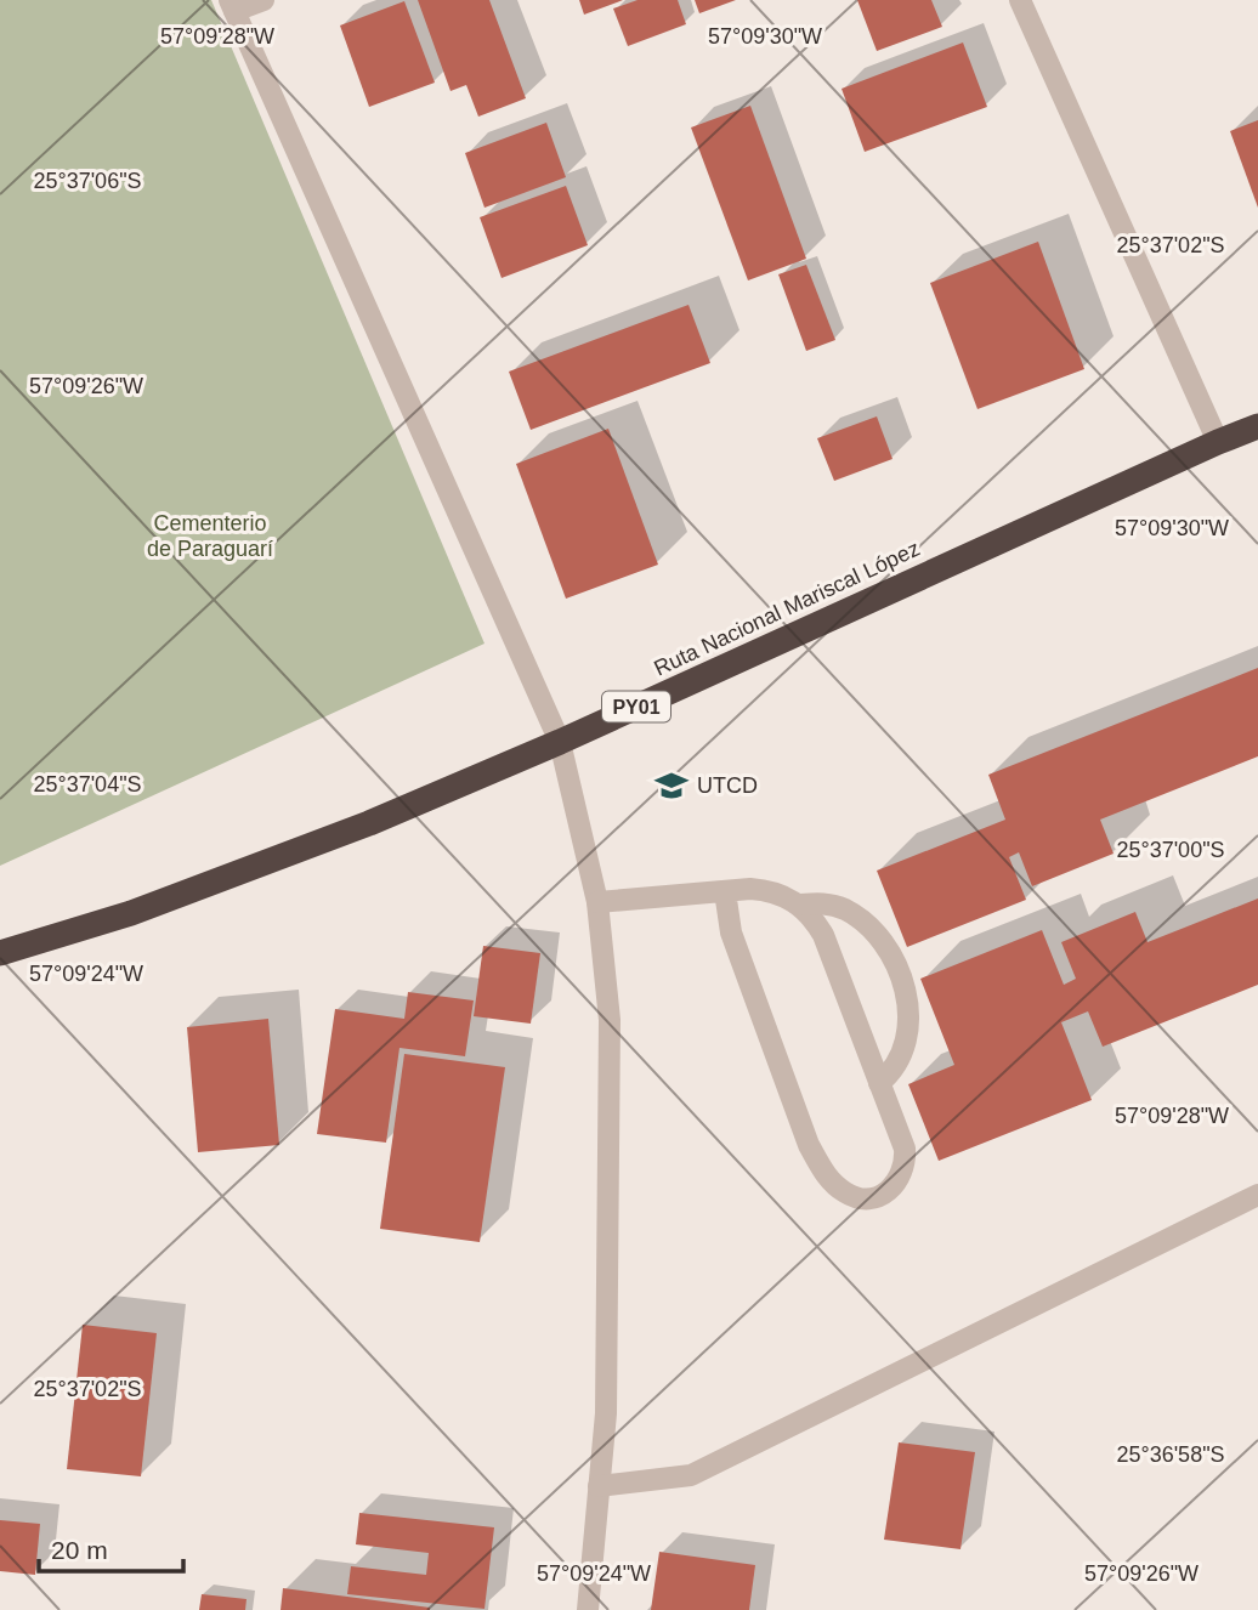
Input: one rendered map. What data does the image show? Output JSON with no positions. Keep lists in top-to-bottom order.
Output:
{
  "streets": {
    "highway": ["Ruta Nacional Mariscal López", "PY01"]
  },
  "parks": ["Cementerio de Paraguarí"],
  "places": {
    "school or university": ["UTCD"]
  },
  "scale_bar": "20 m",
  "coordinates": [
    "57°09'28\"W",
    "57°09'30\"W",
    "25°37'06\"S",
    "25°37'02\"S",
    "57°09'26\"W",
    "25°37'04\"S",
    "25°37'00\"S",
    "57°09'24\"W",
    "25°36'58\"S"
  ]
}
